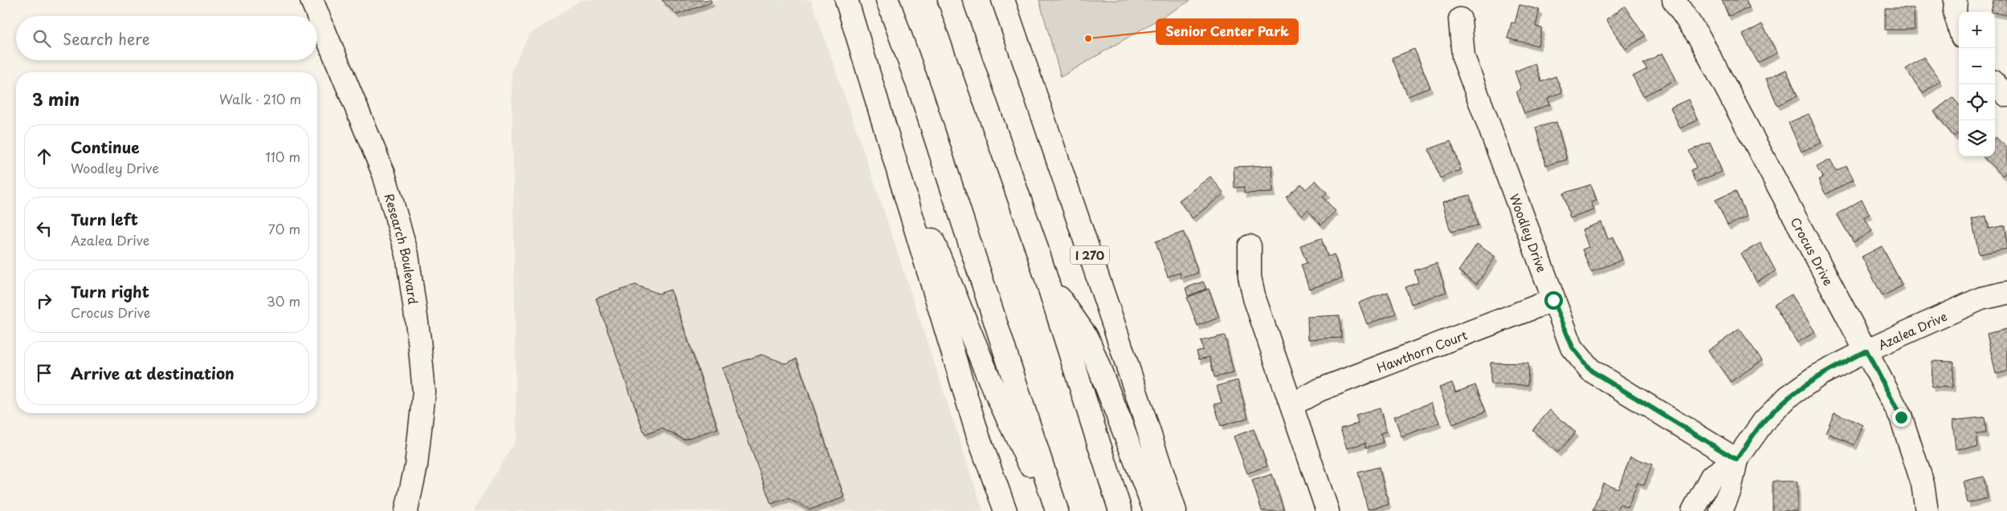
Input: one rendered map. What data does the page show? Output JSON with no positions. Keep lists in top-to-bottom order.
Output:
{
  "streets": {
    "main road": [
      "Woodley Drive",
      "Research Boulevard",
      "Crocus Drive",
      "I 270",
      "Azalea Drive",
      "Hawthorn Court"
    ]
  },
  "crossings": [
    ["Woodley Drive", "Azalea Drive"],
    ["Woodley Drive", "Hawthorn Court"],
    ["Crocus Drive", "Azalea Drive"]
  ],
  "places": ["Senior Center Park"],
  "page": {
    "map_buttons": ["+", "−"],
    "search": "Search here",
    "heading": ["3 min", "Walk · 210 m"],
    "list": [
      ["Continue", "Woodley Drive", "110 m"],
      ["Turn left", "Azalea Drive", "70 m"],
      ["Turn right", "Crocus Drive", "30 m"],
      "Arrive at destination"
    ]
  }
}
